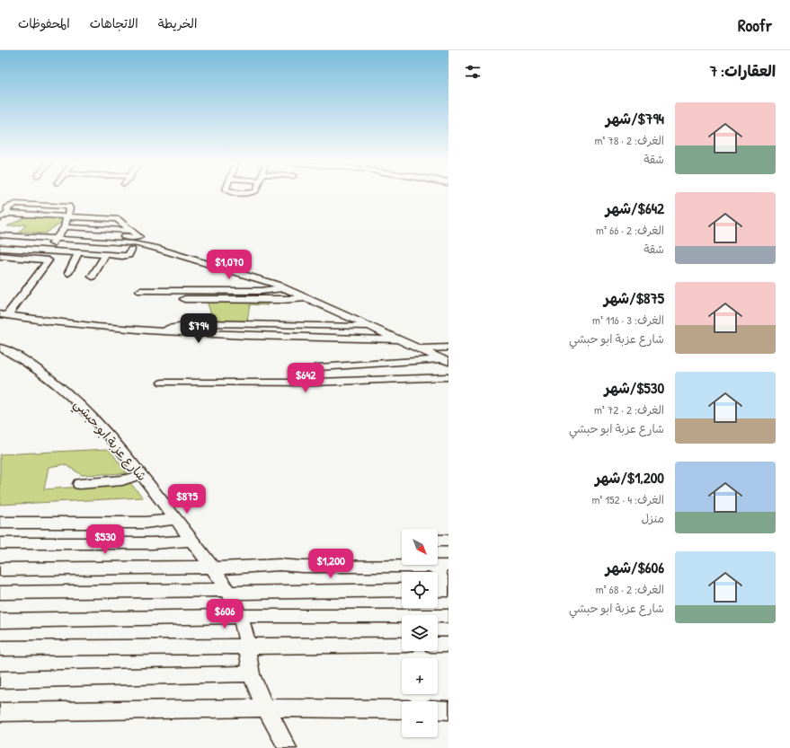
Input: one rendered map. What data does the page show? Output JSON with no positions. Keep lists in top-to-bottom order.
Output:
{
  "streets": {
    "street": ["شارع عزبة ابو حبشي"]
  },
  "north": "bottom right",
  "page": {
    "header": "Roofr",
    "nav": ["الخريطة", "الاتجاهات", "المحفوظات"],
    "heading": "العقارات: 7",
    "list": [
      {
        "name": "$794/شهر",
        "note": "الغرف: 2 · 78 m² · شقة"
      },
      {
        "name": "$642/شهر",
        "note": "الغرف: 2 · 66 m² · شقة"
      },
      {
        "name": "$875/شهر",
        "note": "الغرف: 3 · 116 m² · شارع عزبة ابو حبشي"
      },
      {
        "name": "$530/شهر",
        "note": "الغرف: 2 · 72 m² · شارع عزبة ابو حبشي"
      },
      {
        "name": "$1,200/شهر",
        "note": "الغرف: 4 · 152 m² · منزل"
      },
      {
        "name": "$606/شهر",
        "note": "الغرف: 2 · 68 m² · شارع عزبة ابو حبشي"
      }
    ],
    "price": [
      "$1,070",
      "$794",
      "$642",
      "$875",
      "$530",
      "$1,200",
      "$606"
    ],
    "map_buttons": ["+", "−"]
  }
}
